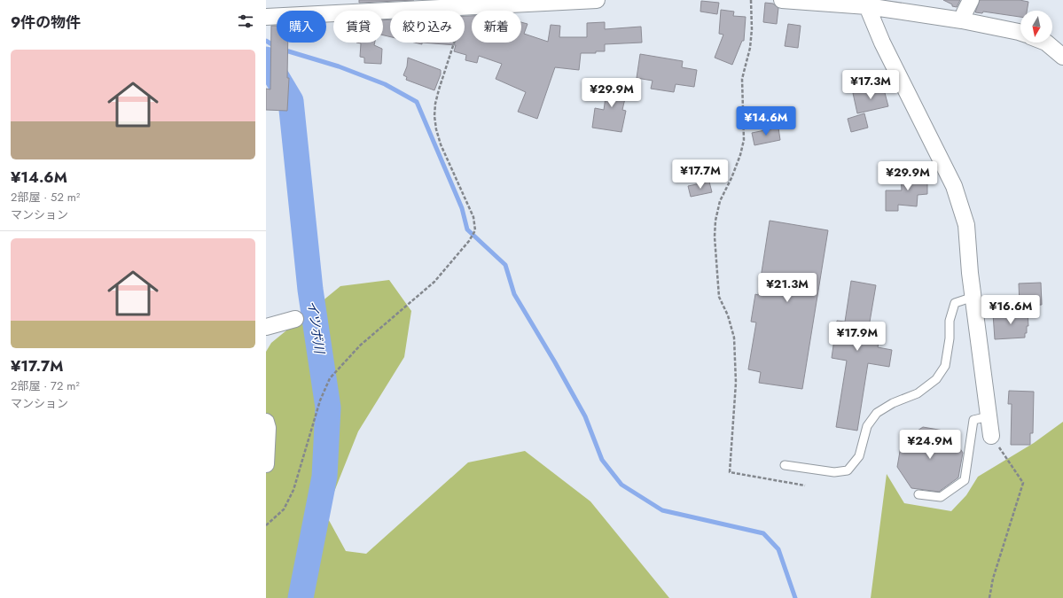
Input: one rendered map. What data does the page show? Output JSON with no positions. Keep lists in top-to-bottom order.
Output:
{
  "water": ["イツボ川"],
  "north": "bottom",
  "page": {
    "heading": "9件の物件",
    "chip": [
      "購入",
      "賃貸",
      "絞り込み",
      "新着"
    ],
    "list": [
      {
        "name": "¥14.6M",
        "note": "2部屋 · 52 m² · マンション"
      },
      {
        "name": "¥17.7M",
        "note": "2部屋 · 72 m² · マンション"
      }
    ],
    "price": [
      "¥17.3M",
      "¥29.9M",
      "¥14.6M",
      "¥17.7M",
      "¥29.9M",
      "¥21.3M",
      "¥16.6M",
      "¥17.9M",
      "¥24.9M"
    ]
  }
}
